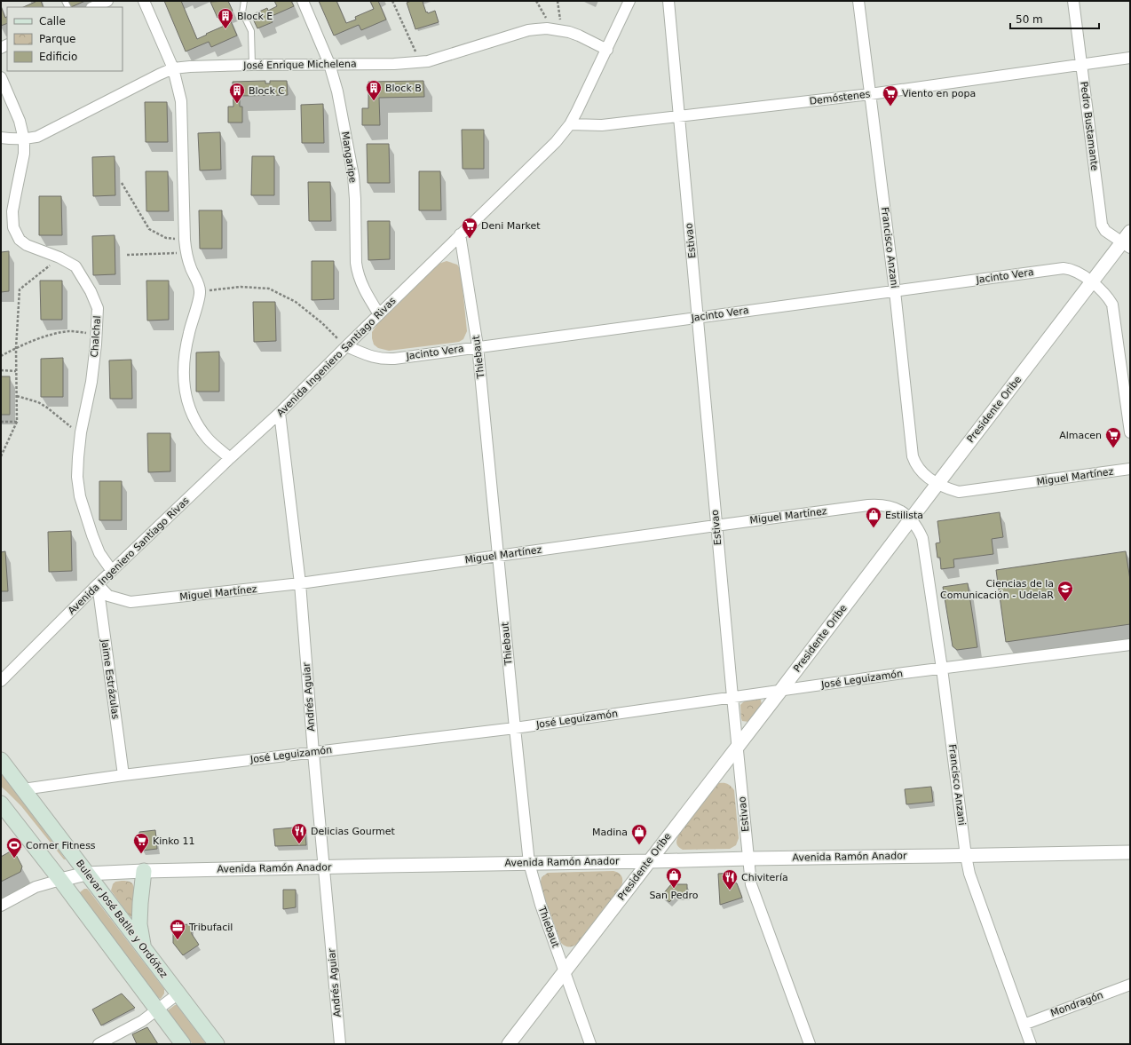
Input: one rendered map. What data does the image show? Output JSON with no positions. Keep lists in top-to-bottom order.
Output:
{
  "streets": {
    "main road": ["Bulevar José Batlle y Ordóñez"],
    "street": [
      "José Enrique Michelena",
      "Demóstenes",
      "Pedro Bustamante",
      "Mangaripe",
      "Estivao",
      "Francisco Anzani",
      "Jacinto Vera",
      "Chalchal",
      "Avenida Ingeniero Santiago Rivas",
      "Thiebaut",
      "Presidente Oribe",
      "Miguel Martínez",
      "Jaime Estrázulas",
      "José Leguizamón",
      "Andrés Aguiar",
      "Avenida Ramón Anador",
      "Mondragón"
    ]
  },
  "crossings": [
    ["José Enrique Michelena", "Mangaripe"],
    ["José Enrique Michelena", "Chalchal"],
    ["José Enrique Michelena", "Avenida Ingeniero Santiago Rivas"],
    ["Demóstenes", "Pedro Bustamante"],
    ["Demóstenes", "Estivao"],
    ["Demóstenes", "Francisco Anzani"],
    ["Demóstenes", "Avenida Ingeniero Santiago Rivas"],
    ["Pedro Bustamante", "Presidente Oribe"],
    ["Mangaripe", "Avenida Ingeniero Santiago Rivas"],
    ["Estivao", "Jacinto Vera"],
    ["Estivao", "Presidente Oribe"],
    ["Estivao", "Miguel Martínez"],
    ["Estivao", "José Leguizamón"],
    ["Estivao", "Avenida Ramón Anador"],
    ["Francisco Anzani", "Jacinto Vera"],
    ["Francisco Anzani", "Presidente Oribe"],
    ["Francisco Anzani", "Miguel Martínez"],
    ["Francisco Anzani", "José Leguizamón"],
    ["Francisco Anzani", "Avenida Ramón Anador"],
    ["Francisco Anzani", "Mondragón"],
    ["Jacinto Vera", "Avenida Ingeniero Santiago Rivas"],
    ["Jacinto Vera", "Thiebaut"],
    ["Jacinto Vera", "Presidente Oribe"],
    ["Chalchal", "Avenida Ingeniero Santiago Rivas"],
    ["Avenida Ingeniero Santiago Rivas", "Thiebaut"],
    ["Avenida Ingeniero Santiago Rivas", "Miguel Martínez"],
    ["Avenida Ingeniero Santiago Rivas", "Jaime Estrázulas"],
    ["Avenida Ingeniero Santiago Rivas", "Andrés Aguiar"],
    ["Thiebaut", "Presidente Oribe"],
    ["Thiebaut", "Miguel Martínez"],
    ["Thiebaut", "José Leguizamón"],
    ["Thiebaut", "Avenida Ramón Anador"],
    ["Presidente Oribe", "Miguel Martínez"],
    ["Presidente Oribe", "José Leguizamón"],
    ["Presidente Oribe", "Avenida Ramón Anador"],
    ["Miguel Martínez", "Jaime Estrázulas"],
    ["Miguel Martínez", "Andrés Aguiar"],
    ["Jaime Estrázulas", "José Leguizamón"],
    ["José Leguizamón", "Andrés Aguiar"],
    ["José Leguizamón", "Bulevar José Batlle y Ordóñez"],
    ["Andrés Aguiar", "Avenida Ramón Anador"],
    ["Avenida Ramón Anador", "Bulevar José Batlle y Ordóñez"]
  ],
  "places": {
    "building": ["Block E", "Block B", "Block C"],
    "supermarket": [
      "Viento en popa",
      "Deni Market",
      "Almacen",
      "Kinko 11"
    ],
    "shop": ["Estilista", "Madina", "San Pedro"],
    "school or university": ["Ciencias de la Comunicación - UdelaR"],
    "restaurant": ["Delicias Gourmet", "Chivitería"],
    "sports": ["Corner Fitness"],
    "office": ["Tribufacil"]
  },
  "legend": ["Calle", "Parque", "Edificio"],
  "scale_bar": "50 m"
}
